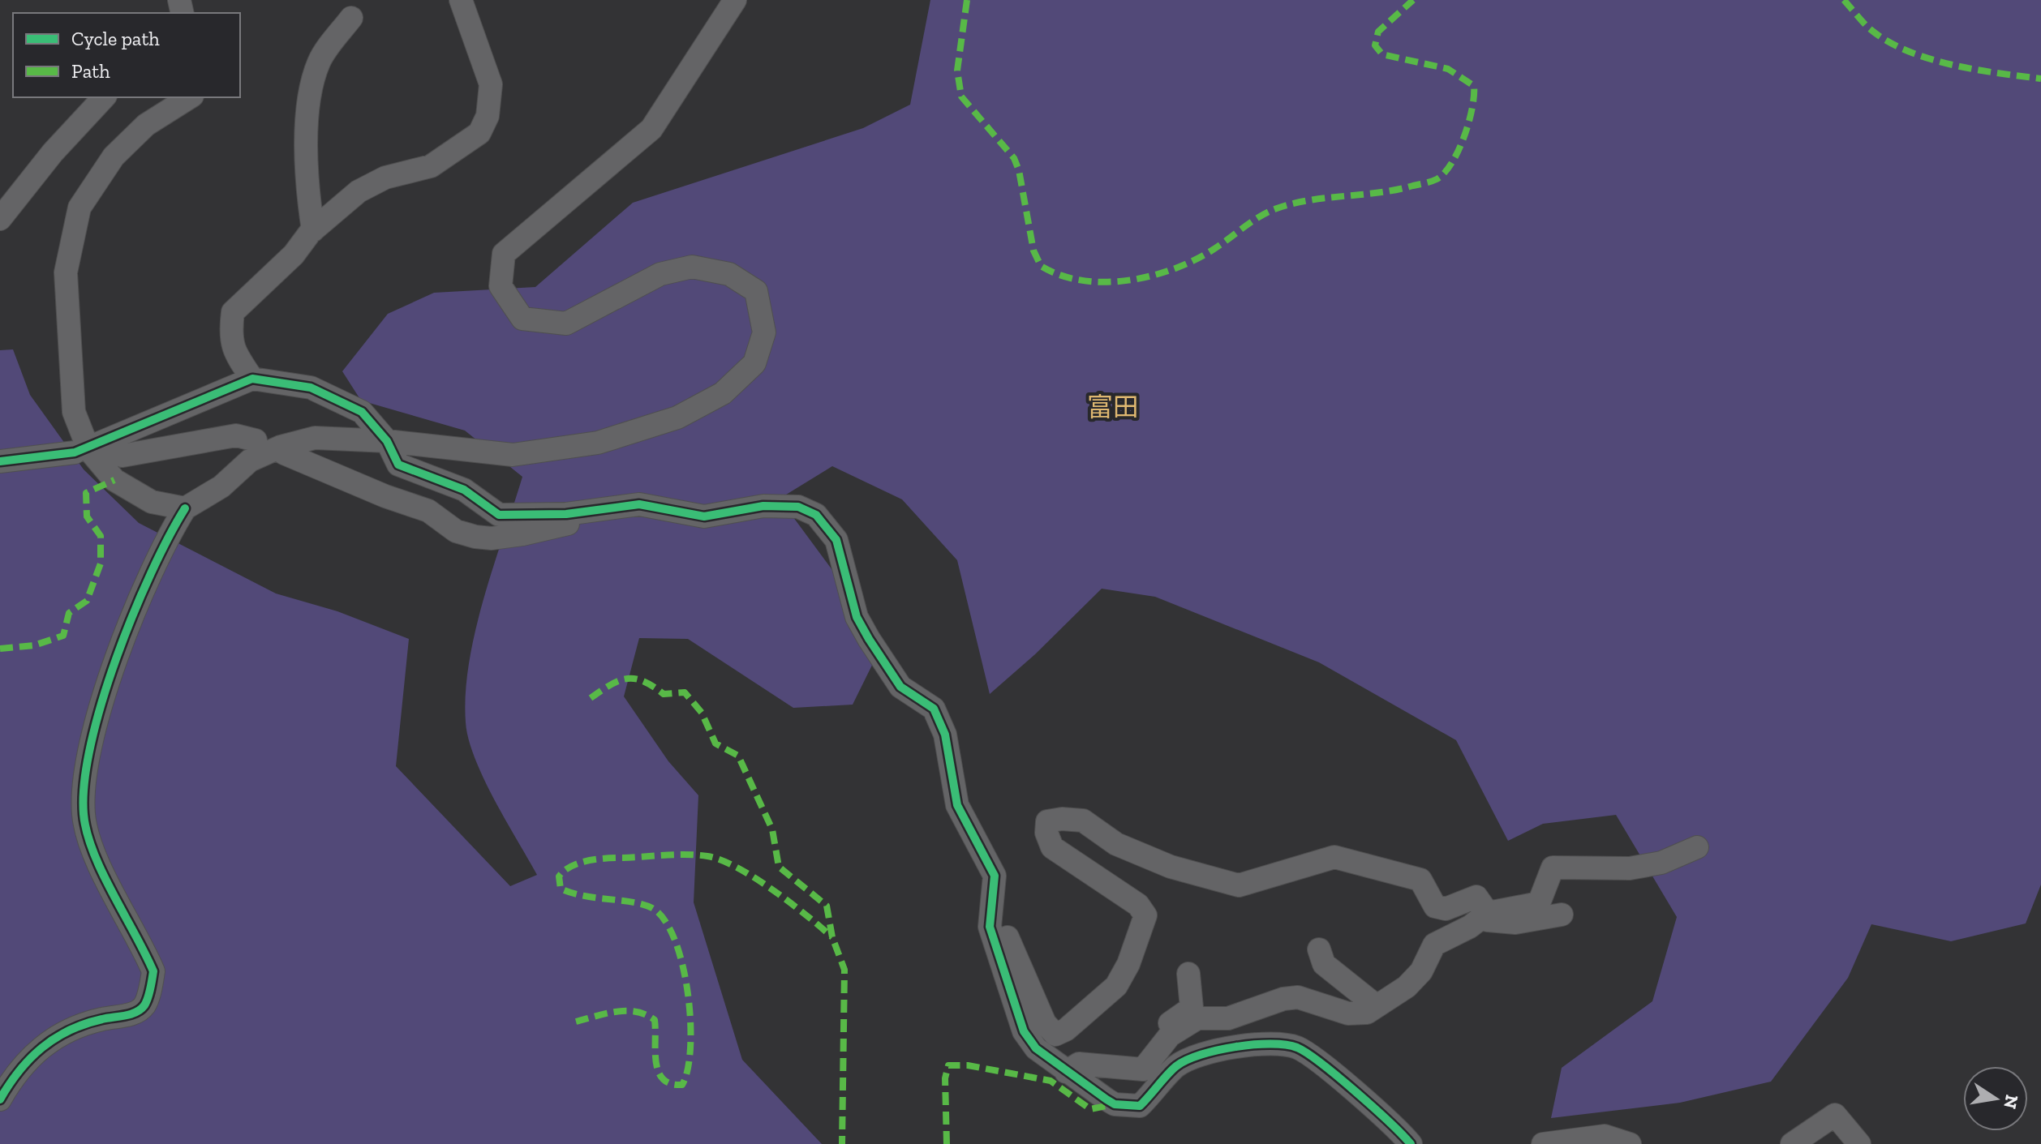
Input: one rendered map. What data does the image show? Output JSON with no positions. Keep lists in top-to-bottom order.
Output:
{
  "districts": ["富田"],
  "legend": ["Cycle path", "Path"],
  "north": "right"
}
